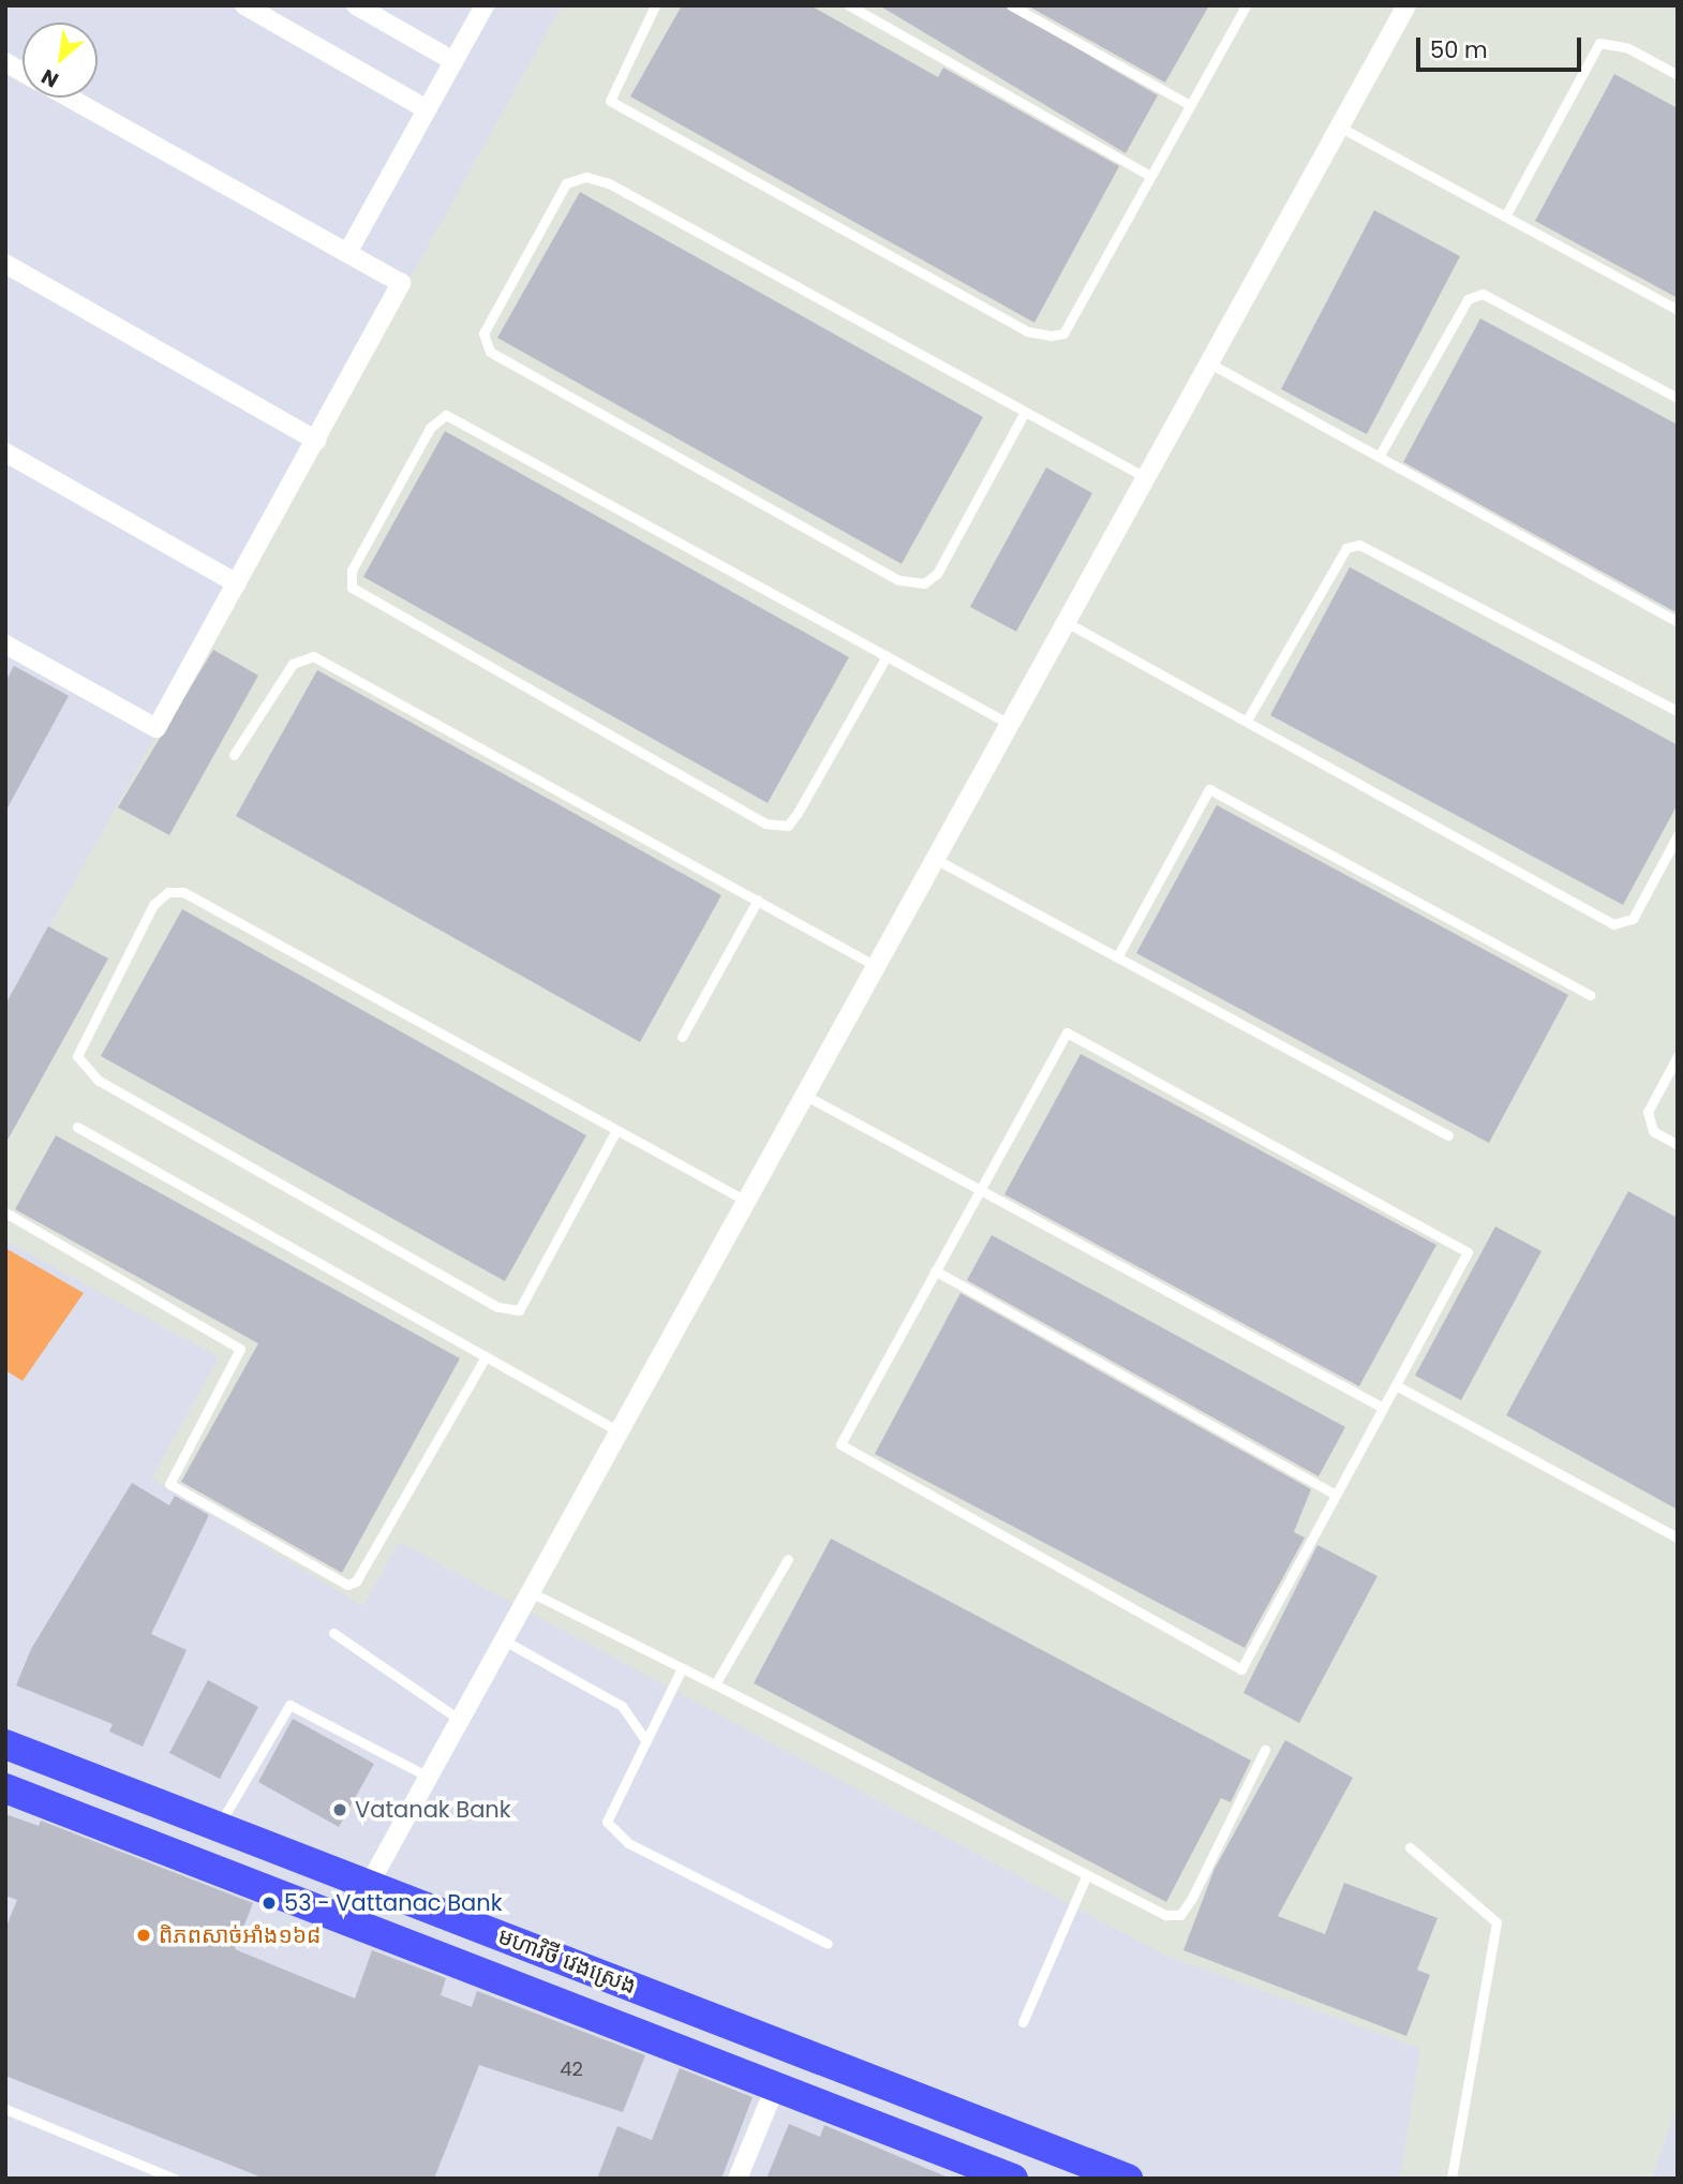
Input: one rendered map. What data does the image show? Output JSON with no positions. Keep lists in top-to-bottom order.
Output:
{
  "streets": {
    "main road": ["មហាវិថី វេងស្រេង"]
  },
  "places": ["Vatanak Bank", "53 - Vattanac Bank", "ពិភពសាច់អាំង១៦៨"],
  "house_numbers": ["42"],
  "scale_bar": "50 m",
  "north": "bottom left"
}
